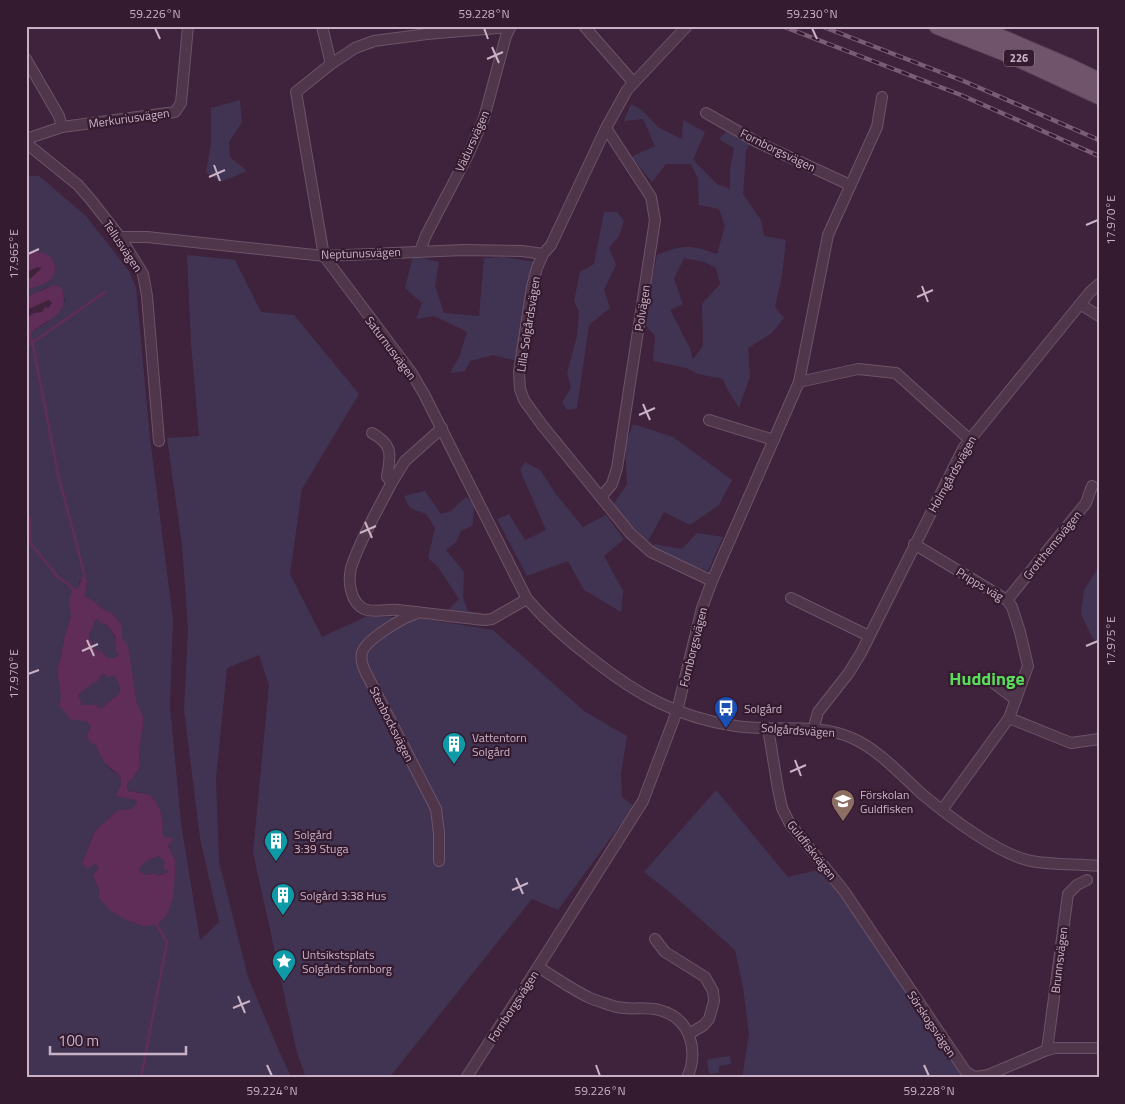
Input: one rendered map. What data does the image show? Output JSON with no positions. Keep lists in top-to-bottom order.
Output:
{
  "streets": {
    "main road": ["226"],
    "street": [
      "Merkuriusvägen",
      "Vädursvägen",
      "Fornborgsvägen",
      "Tellusvägen",
      "Neptunusvägen",
      "Polvägen",
      "Lilla Solgårdsvägen",
      "Saturnusvägen",
      "Holmgårdsvägen",
      "Grotthemsvägen",
      "Pripps väg",
      "Stenbocksvägen",
      "Solgårdsvägen",
      "Guldfiskvägen",
      "Brunnsvägen",
      "Sörskogsvägen"
    ]
  },
  "crossings": [
    ["Vädursvägen", "Neptunusvägen"],
    ["Fornborgsvägen", "Lilla Solgårdsvägen"],
    ["Fornborgsvägen", "Solgårdsvägen"],
    ["Tellusvägen", "Neptunusvägen"],
    ["Neptunusvägen", "Lilla Solgårdsvägen"],
    ["Neptunusvägen", "Saturnusvägen"],
    ["Polvägen", "Lilla Solgårdsvägen"],
    ["Saturnusvägen", "Stenbocksvägen"],
    ["Saturnusvägen", "Solgårdsvägen"],
    ["Holmgårdsvägen", "Pripps väg"],
    ["Holmgårdsvägen", "Solgårdsvägen"],
    ["Grotthemsvägen", "Pripps väg"],
    ["Pripps väg", "Solgårdsvägen"],
    ["Stenbocksvägen", "Solgårdsvägen"],
    ["Solgårdsvägen", "Guldfiskvägen"],
    ["Guldfiskvägen", "Sörskogsvägen"],
    ["Brunnsvägen", "Sörskogsvägen"]
  ],
  "districts": ["Huddinge"],
  "places": {
    "bus stop": ["Solgård"],
    "building": ["Vattentorn Solgård", "Solgård 3:39 Stuga", "Solgård 3:38 Hus"],
    "school or university": ["Förskolan Guldfisken"],
    "place": ["Untsikstsplats Solgårds fornborg"]
  },
  "scale_bar": "100 m",
  "coordinates": [
    "59.226°N",
    "59.228°N",
    "59.230°N",
    "17.970°E",
    "17.965°E",
    "17.975°E",
    "59.224°N"
  ]
}
